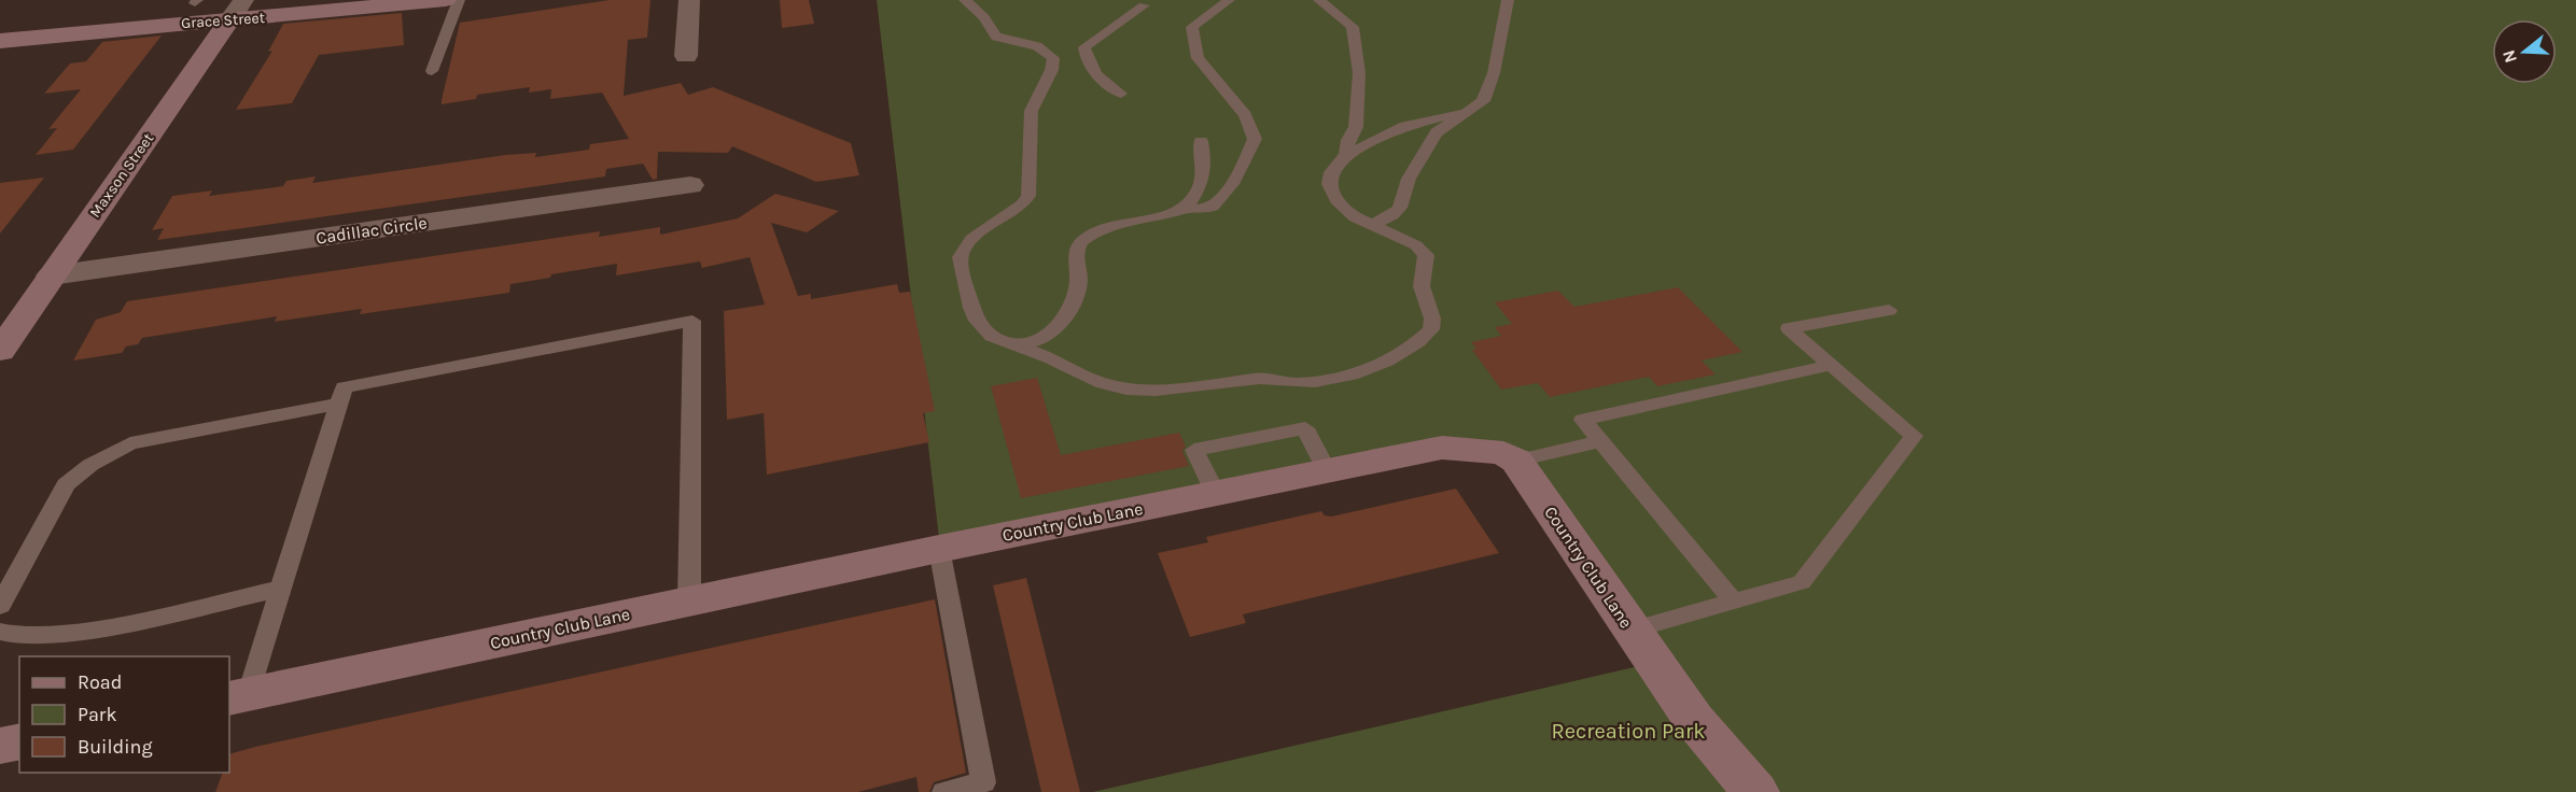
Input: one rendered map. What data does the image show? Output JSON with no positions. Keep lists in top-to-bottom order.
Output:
{
  "streets": {
    "street": [
      "Grace Street",
      "Maxson Street",
      "Cadillac Circle",
      "Country Club Lane"
    ]
  },
  "crossings": [
    ["Grace Street", "Maxson Street"],
    ["Maxson Street", "Cadillac Circle"]
  ],
  "parks": ["Recreation Park"],
  "legend": ["Road", "Park", "Building"],
  "north": "left"
}
